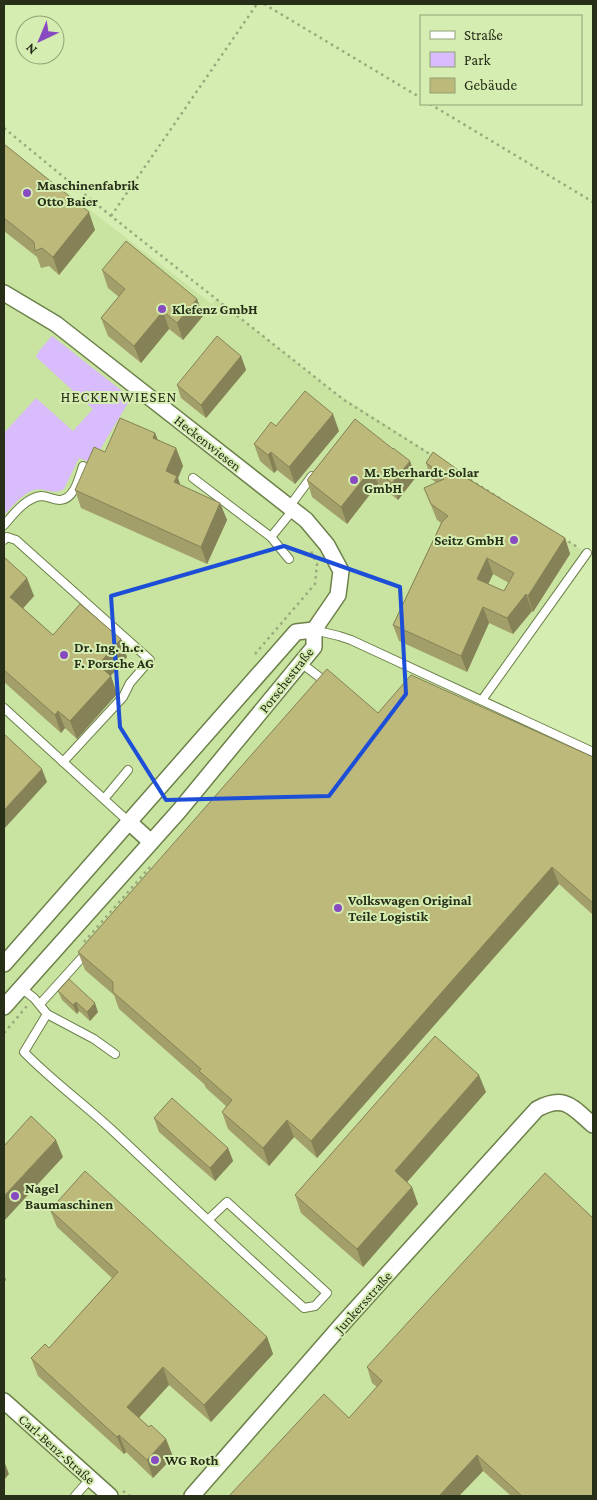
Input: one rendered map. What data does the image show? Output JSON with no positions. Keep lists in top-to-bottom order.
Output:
{
  "streets": {
    "street": [
      "Heckenwiesen",
      "Porschestraße",
      "Junkersstraße",
      "Carl-Benz-Straße"
    ]
  },
  "crossings": [
    ["Heckenwiesen", "Porschestraße"]
  ],
  "districts": ["HECKENWIESEN"],
  "places": [
    "Maschinenfabrik Otto Baier",
    "Klefenz GmbH",
    "M. Eberhardt-Solar GmbH",
    "Seitz GmbH",
    "Dr. Ing. h.c. F. Porsche AG",
    "Volkswagen Original Teile Logistik",
    "Nagel Baumaschinen",
    "WG Roth"
  ],
  "legend": ["Straße", "Park", "Gebäude"],
  "north": "bottom left"
}
